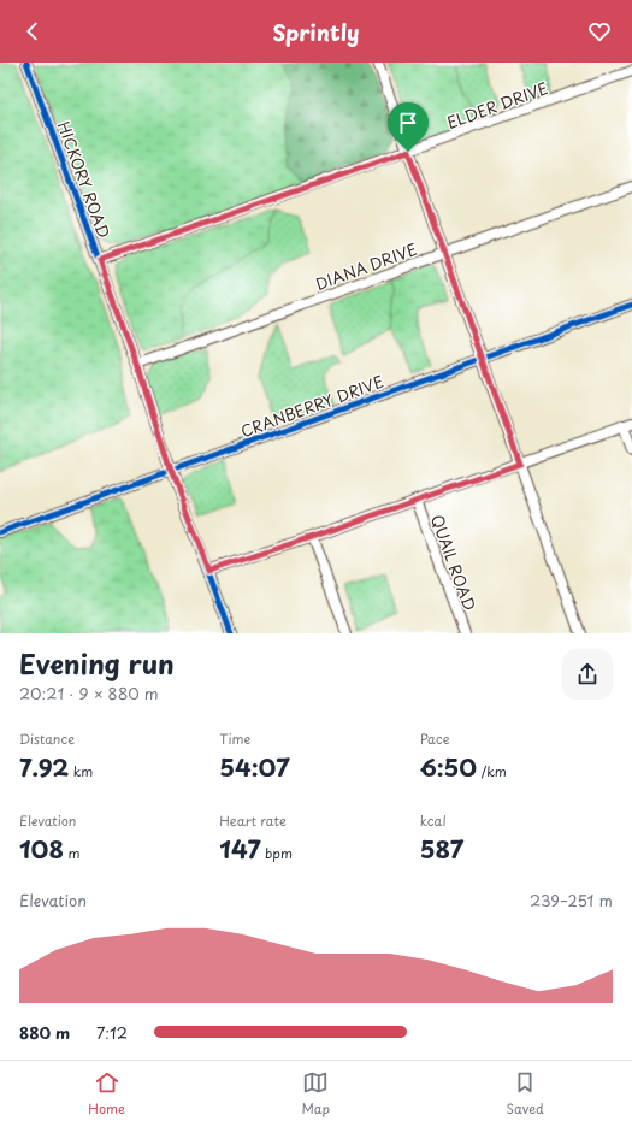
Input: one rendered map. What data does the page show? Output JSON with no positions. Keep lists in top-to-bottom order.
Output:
{
  "streets": {
    "street": [
      "ELDER DRIVE",
      "HICKORY ROAD",
      "DIANA DRIVE",
      "CRANBERRY DRIVE",
      "QUAIL ROAD"
    ]
  },
  "crossings": [
    ["ELDER DRIVE", "HICKORY ROAD"],
    ["HICKORY ROAD", "DIANA DRIVE"],
    ["HICKORY ROAD", "CRANBERRY DRIVE"]
  ],
  "page": {
    "header": "Sprintly",
    "heading": ["Evening run", "20:21 · 9 × 880 m"],
    "stats": [
      ["Distance", "7.92 km"],
      ["Time", "54:07"],
      ["Pace", "6:50 /km"],
      ["Elevation", "108 m"],
      ["Heart rate", "147 bpm"],
      ["kcal", "587"]
    ],
    "chart": ["Elevation", "239–251 m"],
    "list": [
      {
        "name": "880 m",
        "note": "7:12"
      }
    ],
    "tabs": ["Home", "Map", "Saved"]
  }
}
